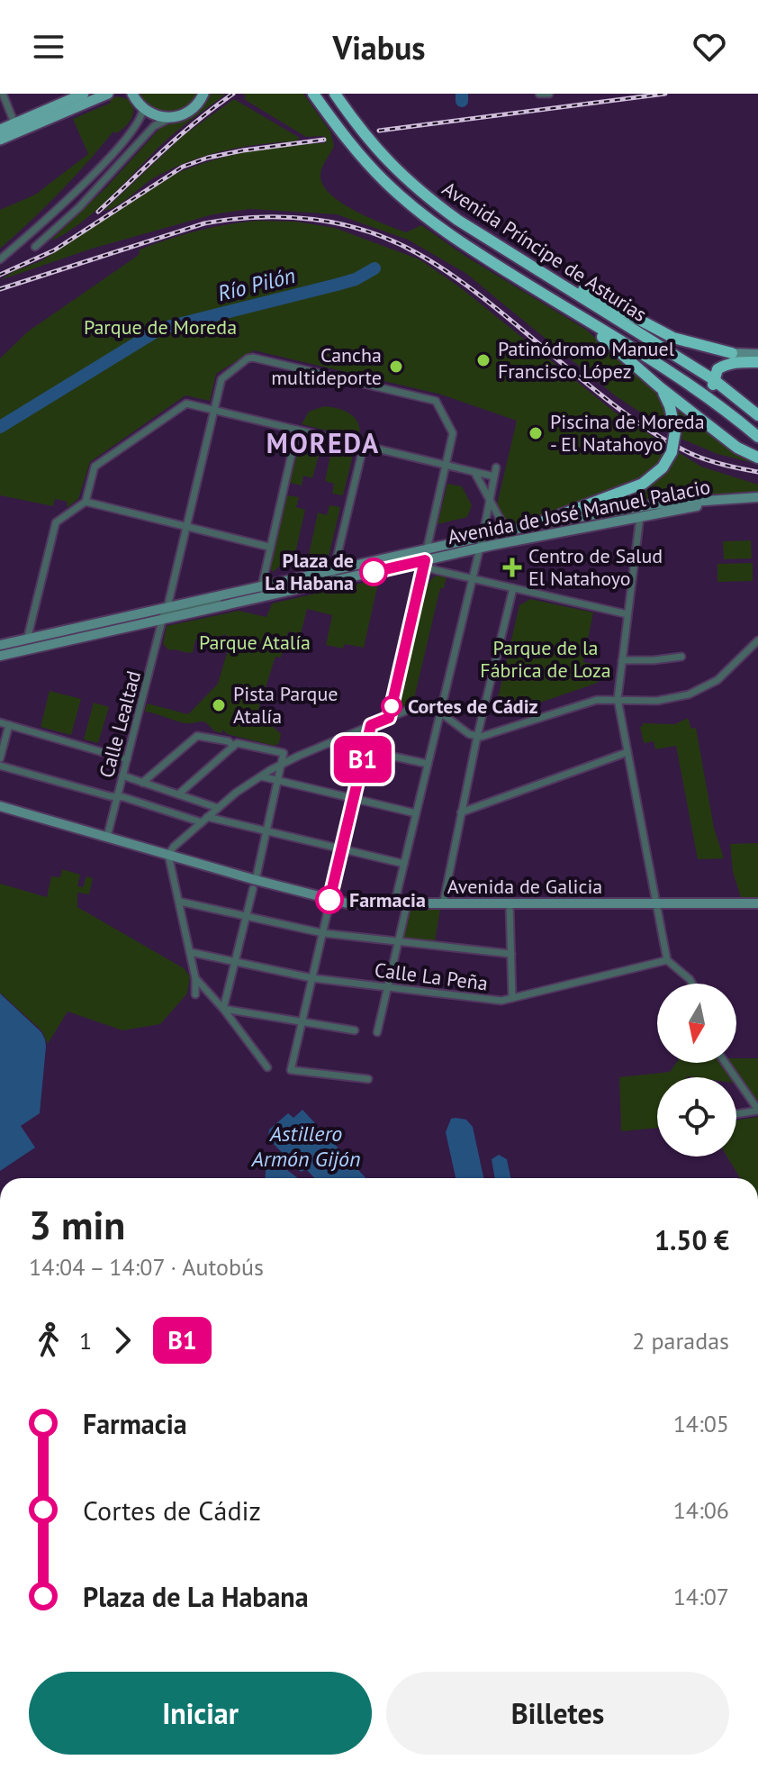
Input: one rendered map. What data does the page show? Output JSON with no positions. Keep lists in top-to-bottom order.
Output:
{
  "streets": {
    "highway": ["Avenida Príncipe de Asturias"],
    "main road": ["Avenida de José Manuel Palacio", "Avenida de Galicia"],
    "street": ["Calle Lealtad", "Calle La Peña"]
  },
  "crossings": [
    ["Avenida de José Manuel Palacio", "Calle Lealtad"],
    ["Calle Lealtad", "Avenida de Galicia"]
  ],
  "districts": ["MOREDA"],
  "water": ["Río Pilón", "Astillero Armón Gijón"],
  "parks": ["Parque de Moreda", "Parque Atalía", "Parque de la Fábrica de Loza"],
  "places": {
    "other": [
      "Patinódromo Manuel Francisco López",
      "Cancha multideporte",
      "Piscina de Moreda - El Natahoyo",
      "Plaza de La Habana",
      "Pista Parque Atalía",
      "Cortes de Cádiz",
      "Farmacia"
    ],
    "health": ["Centro de Salud El Natahoyo"]
  },
  "lines": ["bus line B1"],
  "north": "bottom",
  "page": {
    "header": "Viabus",
    "on_map": "B1",
    "heading": ["3 min", "14:04 – 14:07 · Autobús", "1.50 €"],
    "legs": ["1", "B1", "2 paradas"],
    "list": [
      {
        "name": "Farmacia",
        "value": "14:05"
      },
      {
        "name": "Cortes de Cádiz",
        "value": "14:06"
      },
      {
        "name": "Plaza de La Habana",
        "value": "14:07"
      }
    ],
    "buttons": ["Iniciar", "Billetes"]
  }
}
